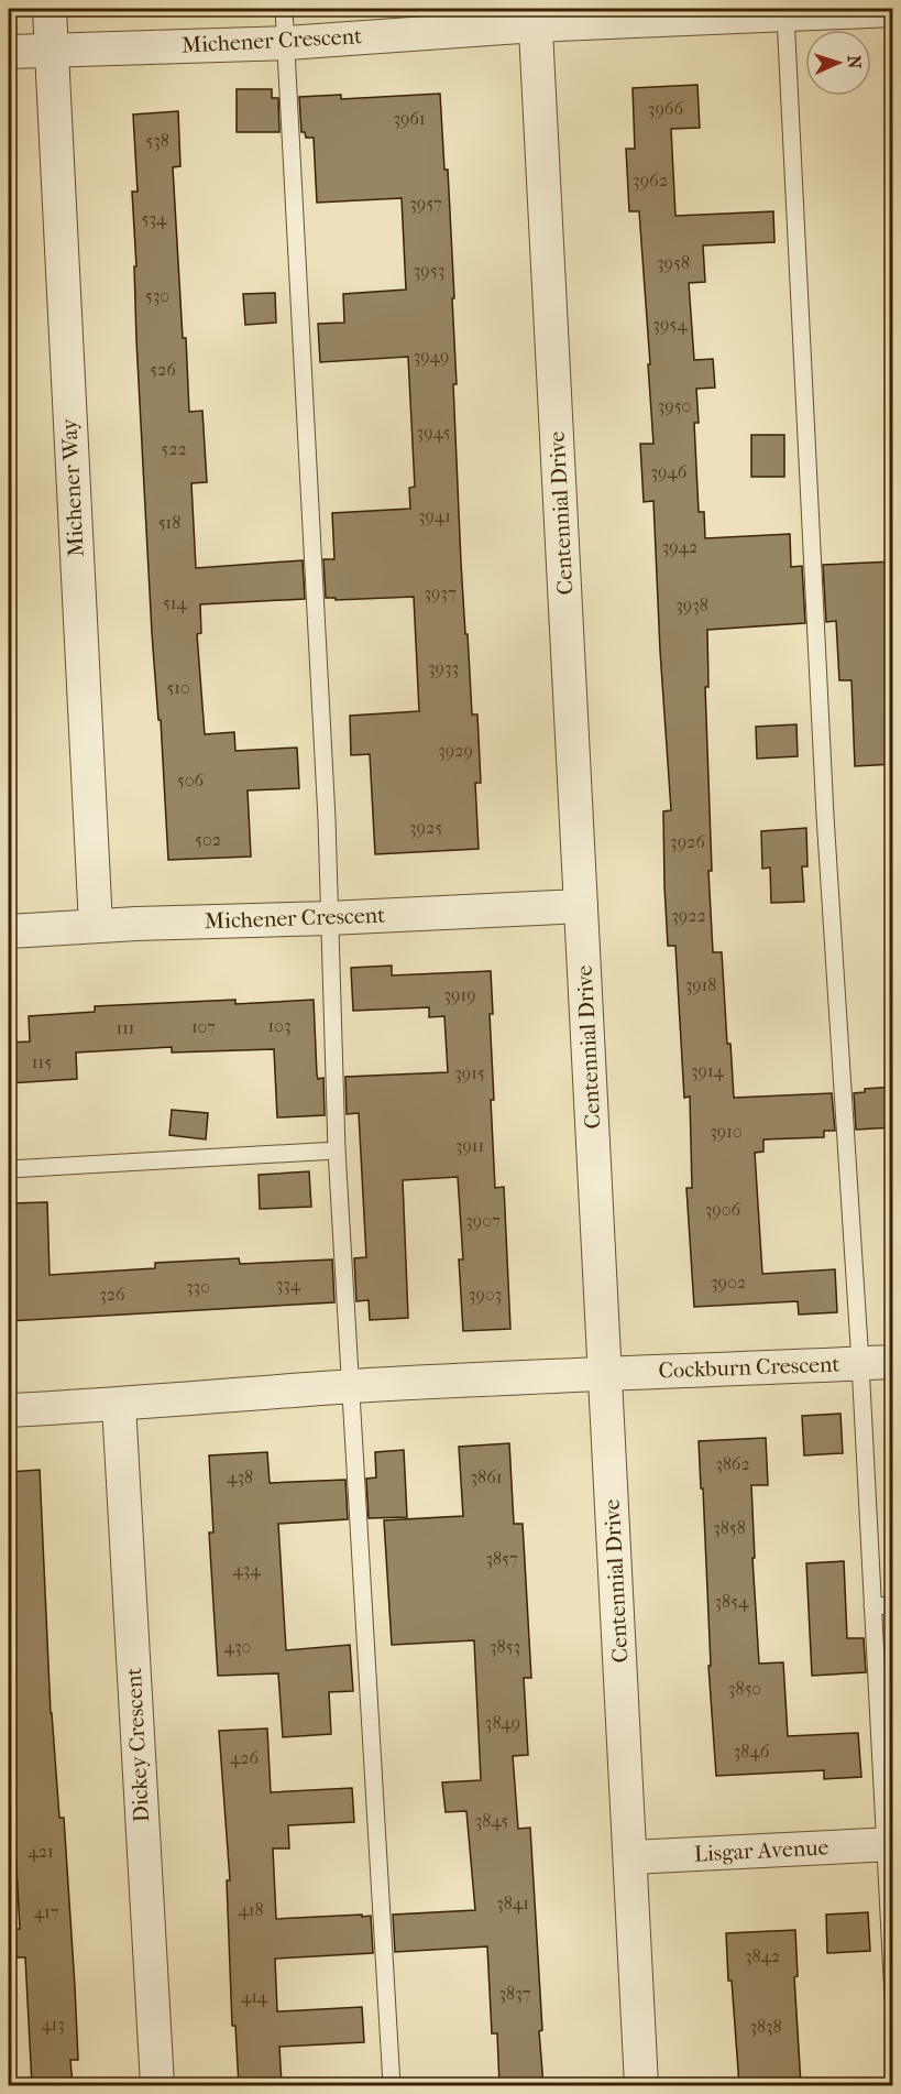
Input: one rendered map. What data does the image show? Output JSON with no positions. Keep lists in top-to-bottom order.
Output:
{
  "streets": {
    "street": [
      "Michener Crescent",
      "Michener Way",
      "Centennial Drive",
      "Cockburn Crescent",
      "Dickey Crescent",
      "Lisgar Avenue"
    ]
  },
  "crossings": [
    ["Michener Crescent", "Michener Way"],
    ["Michener Crescent", "Centennial Drive"],
    ["Centennial Drive", "Cockburn Crescent"],
    ["Centennial Drive", "Lisgar Avenue"]
  ],
  "house_numbers": [
    "3966",
    "3961",
    "538",
    "3962",
    "3957",
    "534",
    "3958",
    "3953",
    "530",
    "3954",
    "3949",
    "526",
    "3950",
    "3945",
    "522",
    "3946",
    "3941",
    "518",
    "3942",
    "3937",
    "514",
    "3938",
    "3933",
    "510",
    "3929",
    "506",
    "3925",
    "502",
    "3926",
    "3922",
    "3918",
    "3919",
    "103",
    "107",
    "111",
    "115",
    "3914",
    "3915",
    "3910",
    "3911",
    "3906",
    "3907",
    "3902",
    "334",
    "330",
    "326",
    "3903",
    "3862",
    "438",
    "3861",
    "3858",
    "3857",
    "434",
    "3854",
    "430",
    "3853",
    "3850",
    "3849",
    "3846",
    "426",
    "3845",
    "421",
    "3841",
    "418",
    "417",
    "3842",
    "3837",
    "414",
    "413",
    "3838"
  ],
  "north": "right"
}
